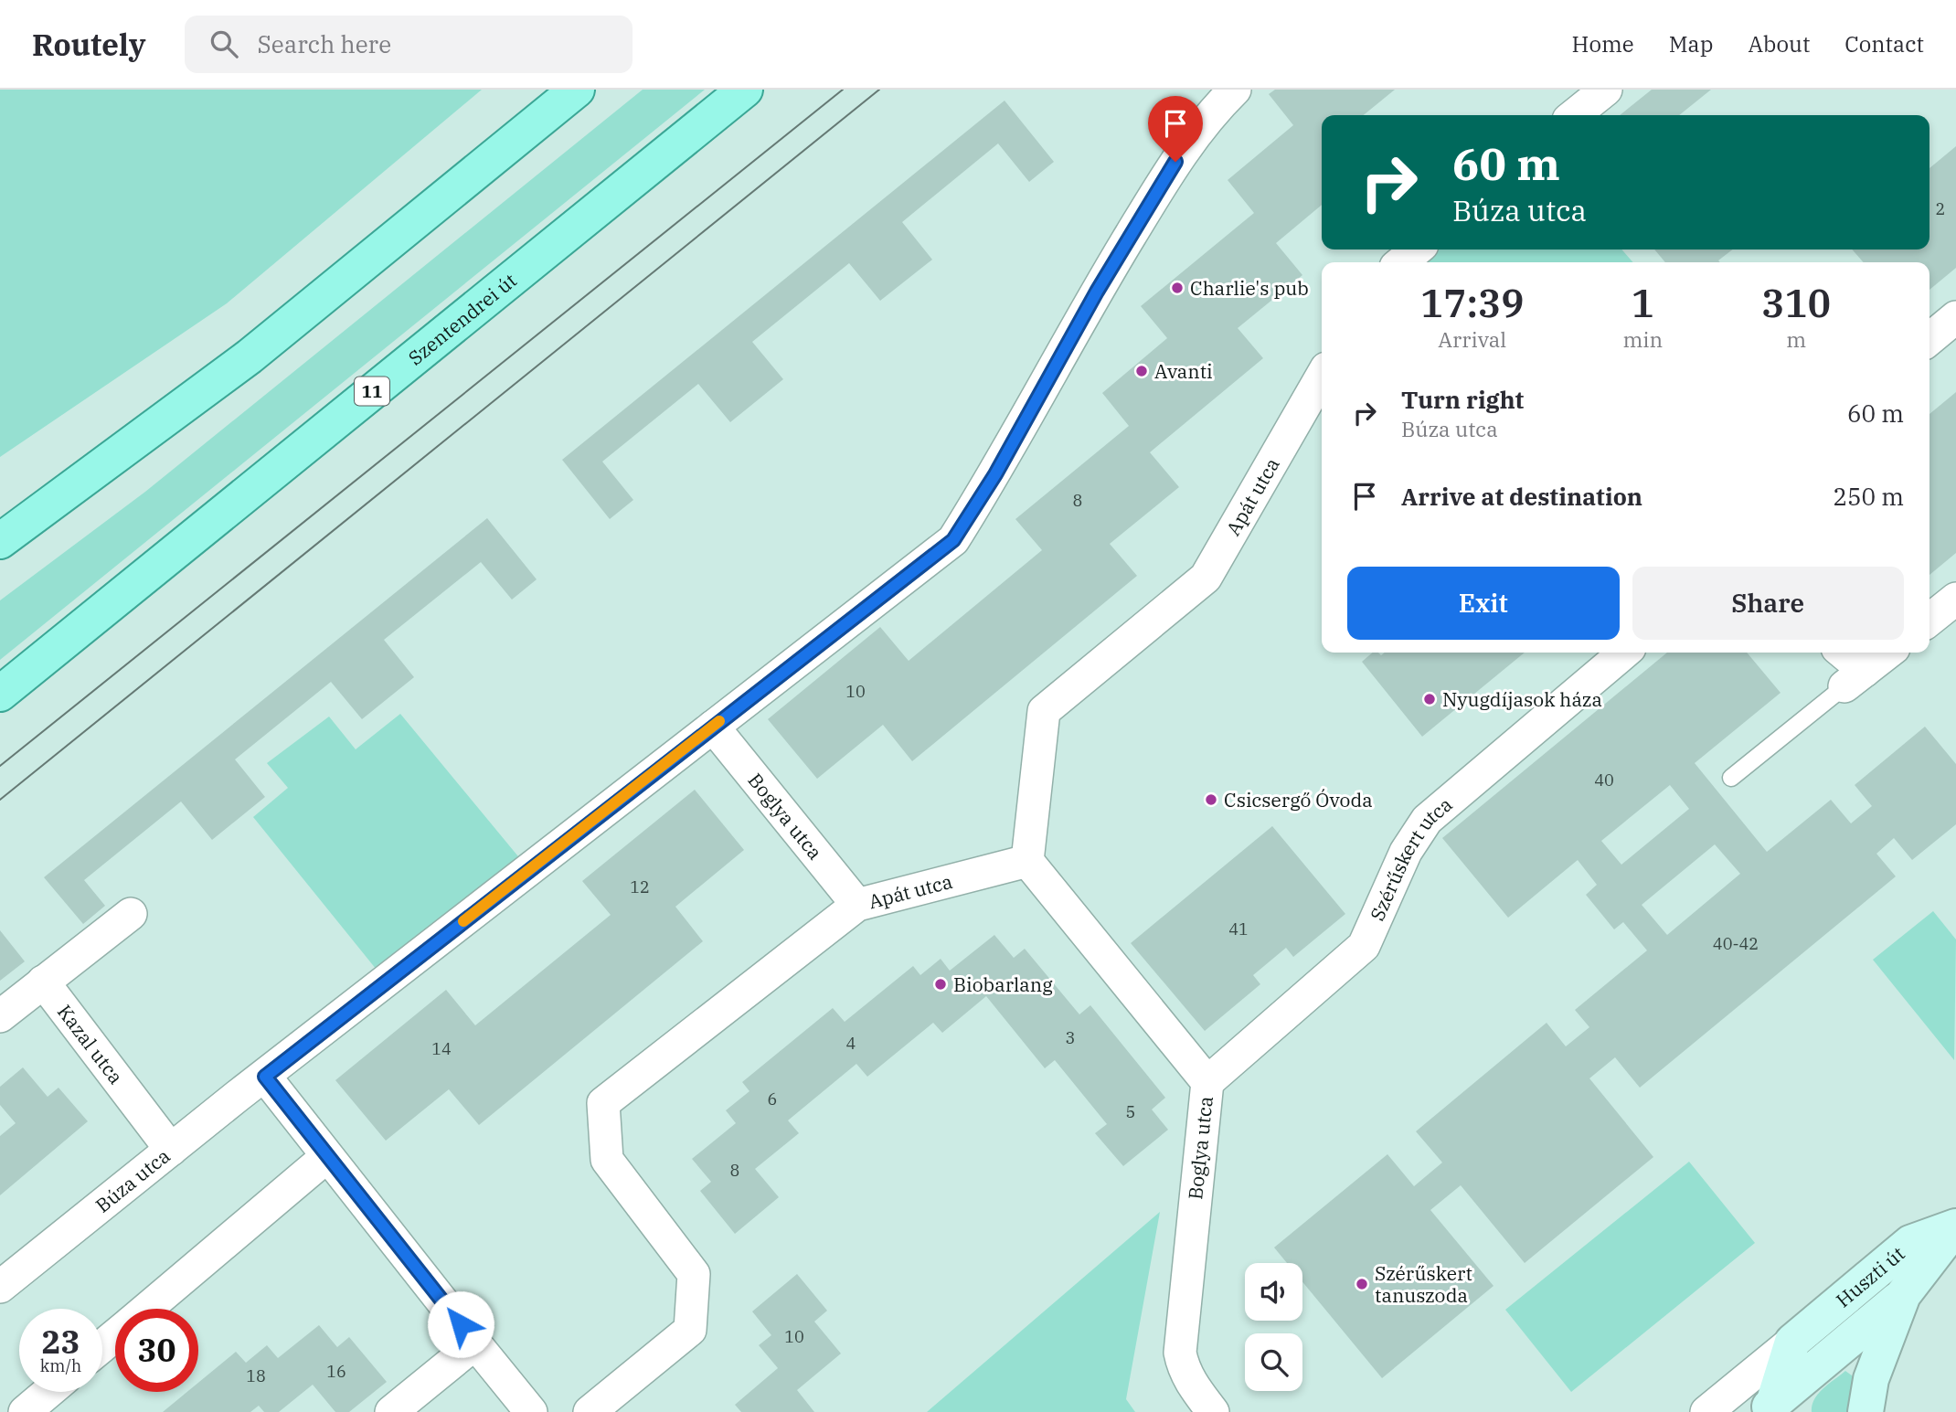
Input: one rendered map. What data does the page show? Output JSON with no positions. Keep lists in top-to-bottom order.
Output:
{
  "streets": {
    "main road": ["Szentendrei út", "11"],
    "street": [
      "Apát utca",
      "Boglya utca",
      "Szérűskert utca",
      "Kazal utca",
      "Búza utca",
      "Huszti út"
    ]
  },
  "crossings": [
    ["Apát utca", "Boglya utca"],
    ["Boglya utca", "Szérűskert utca"],
    ["Boglya utca", "Búza utca"],
    ["Kazal utca", "Búza utca"]
  ],
  "places": [
    "Charlie's pub",
    "Avanti",
    "Nyugdíjasok háza",
    "Csicsergő Óvoda",
    "Biobarlang",
    "Szérűskert tanuszoda"
  ],
  "house_numbers": [
    "2",
    "8",
    "10",
    "40",
    "12",
    "41",
    "40-42",
    "3",
    "4",
    "14",
    "6",
    "5",
    "8",
    "10",
    "16",
    "18"
  ],
  "page": {
    "header": "Routely",
    "search": "Search here",
    "nav": [
      "Home",
      "Map",
      "About",
      "Contact"
    ],
    "turn": ["60 m", "Búza utca"],
    "eta": [
      "17:39",
      "Arrival",
      "1",
      "min",
      "310",
      "m"
    ],
    "list": [
      {
        "name": "Turn right",
        "note": "Búza utca",
        "value": "60 m"
      },
      {
        "name": "Arrive at destination",
        "value": "250 m"
      }
    ],
    "buttons": ["Exit", "Share"],
    "speed": "23 km/h",
    "limit": "30"
  }
}
